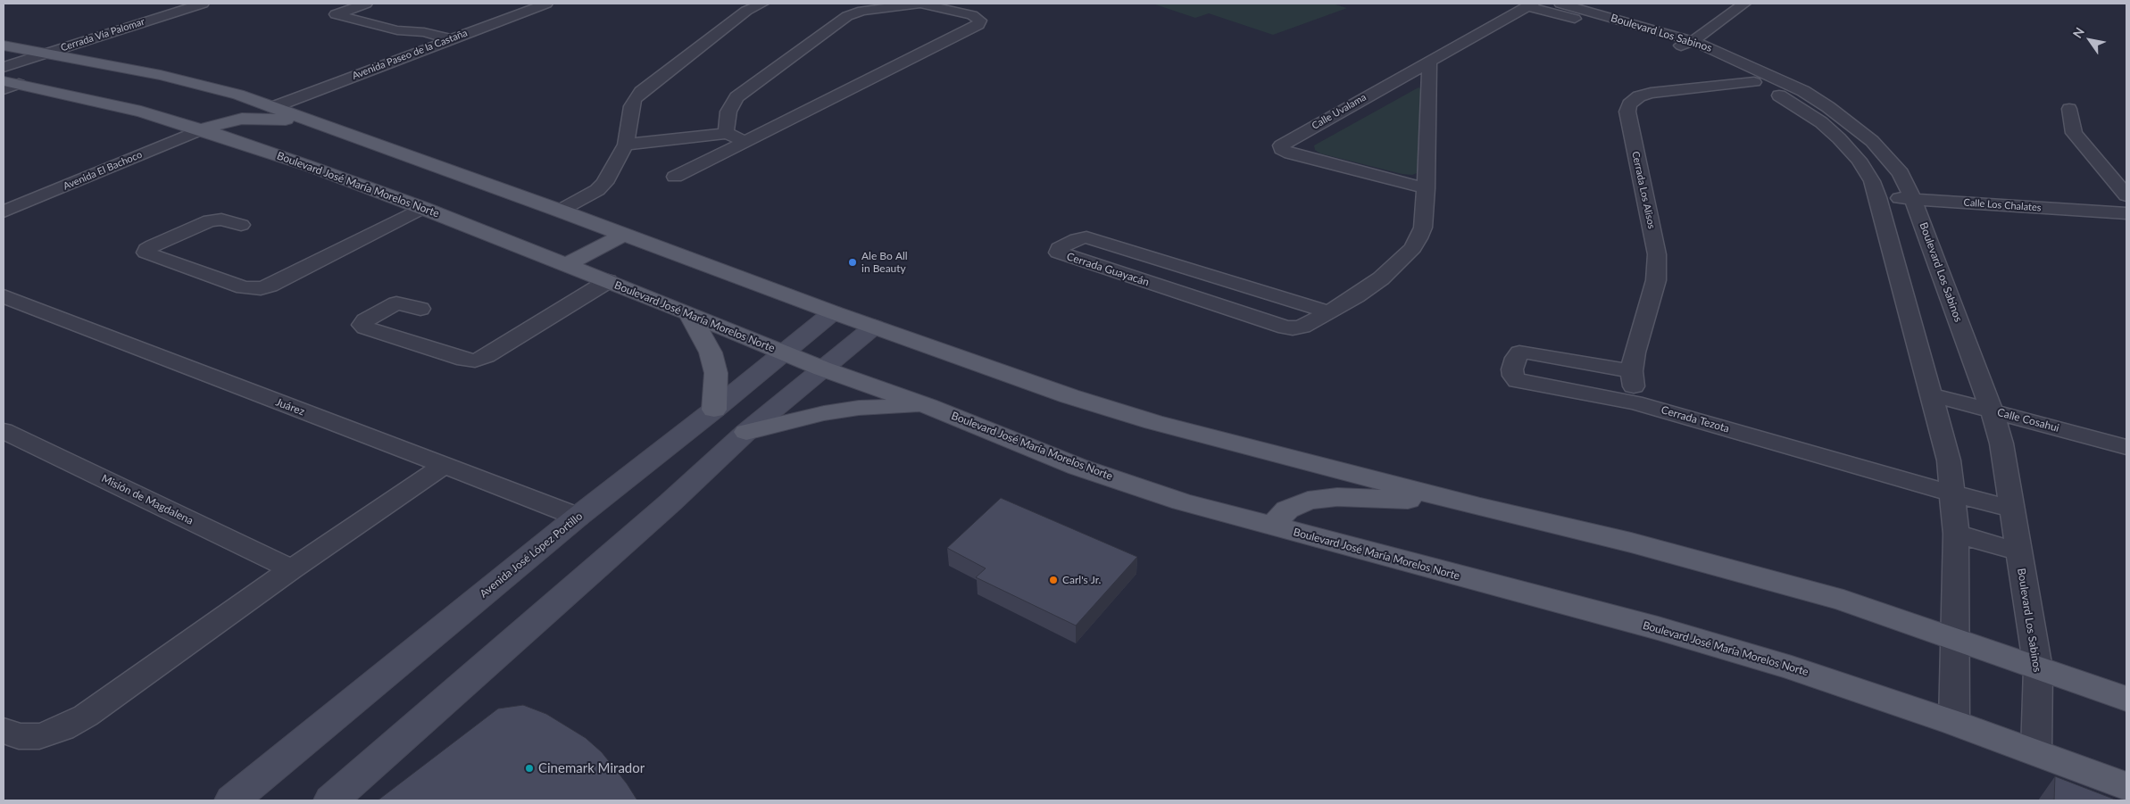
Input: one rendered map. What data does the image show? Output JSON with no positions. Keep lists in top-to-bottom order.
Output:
{
  "streets": {
    "main road": ["Boulevard José María Morelos Norte", "Avenida José López Portillo"],
    "street": [
      "Boulevard Los Sabinos",
      "Cerrada Vía Palomar",
      "Avenida Paseo de la Castaña",
      "Calle Uvalama",
      "Avenida El Bachoco",
      "Cerrada Los Alisos",
      "Calle Los Chalates",
      "Cerrada Guayacán",
      "Juárez",
      "Cerrada Tezota",
      "Calle Cosahui",
      "Misión de Magdalena"
    ]
  },
  "crossings": [
    ["Boulevard Los Sabinos", "Calle Uvalama"],
    ["Boulevard Los Sabinos", "Boulevard José María Morelos Norte"],
    ["Boulevard Los Sabinos", "Cerrada Los Alisos"],
    ["Boulevard Los Sabinos", "Calle Los Chalates"],
    ["Boulevard Los Sabinos", "Cerrada Tezota"],
    ["Boulevard Los Sabinos", "Calle Cosahui"],
    ["Cerrada Vía Palomar", "Boulevard José María Morelos Norte"],
    ["Calle Uvalama", "Cerrada Guayacán"],
    ["Avenida El Bachoco", "Boulevard José María Morelos Norte"],
    ["Boulevard José María Morelos Norte", "Avenida José López Portillo"],
    ["Cerrada Los Alisos", "Cerrada Tezota"],
    ["Juárez", "Avenida José López Portillo"]
  ],
  "places": ["Ale Bo All in Beauty", "Carl's Jr.", "Cinemark Mirador"],
  "north": "top left"
}
